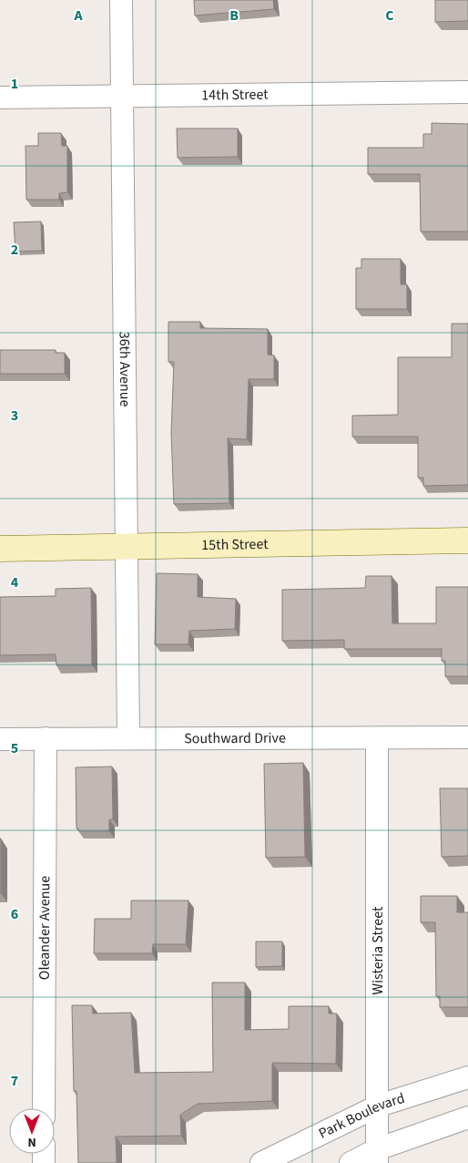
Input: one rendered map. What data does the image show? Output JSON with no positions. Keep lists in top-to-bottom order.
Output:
{
  "streets": {
    "main road": ["15th Street"],
    "street": [
      "14th Street",
      "36th Avenue",
      "Southward Drive",
      "Oleander Avenue",
      "Wisteria Street",
      "Park Boulevard"
    ]
  },
  "crossings": [
    ["14th Street", "36th Avenue"],
    ["36th Avenue", "15th Street"],
    ["36th Avenue", "Southward Drive"],
    ["Southward Drive", "Oleander Avenue"],
    ["Southward Drive", "Wisteria Street"],
    ["Wisteria Street", "Park Boulevard"]
  ],
  "north": "bottom",
  "grid": {
    "columns": ["A", "B", "C"],
    "rows": [
      "1",
      "2",
      "3",
      "4",
      "5",
      "6",
      "7"
    ]
  }
}
